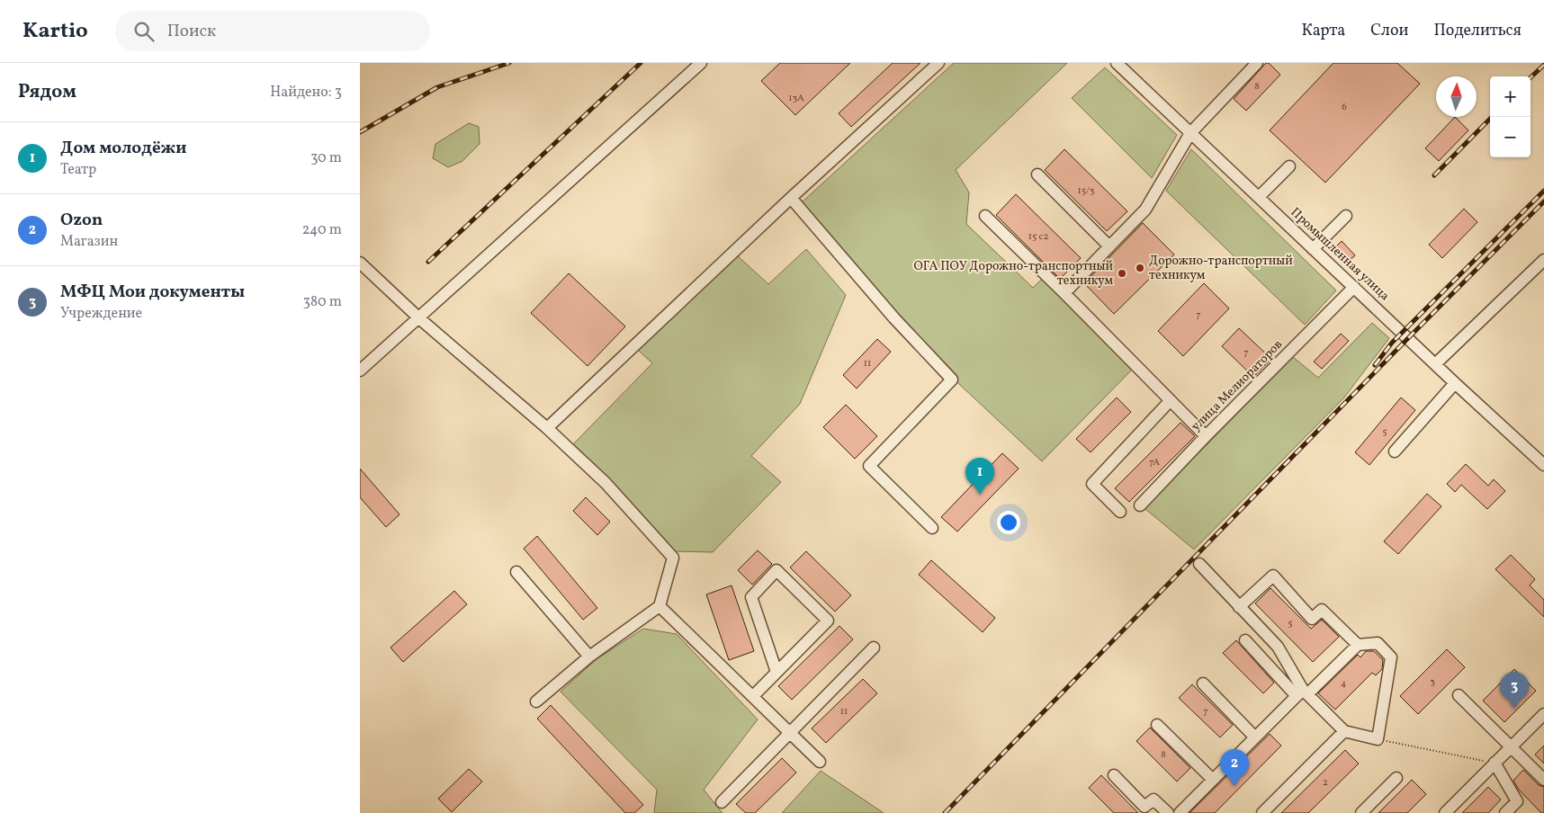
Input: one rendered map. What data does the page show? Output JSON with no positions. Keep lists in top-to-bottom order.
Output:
{
  "streets": {
    "street": ["Промышленная улица", "улица Мелиораторов"]
  },
  "crossings": [
    ["Промышленная улица", "улица Мелиораторов"]
  ],
  "places": ["Дорожно-транспортный техникум", "ОГА ПОУ Дорожно-транспортный техникум"],
  "house_numbers": [
    "8",
    "13А",
    "6",
    "15/3",
    "15 с2",
    "7",
    "7",
    "11",
    "5",
    "7А",
    "5",
    "3",
    "4",
    "11",
    "7",
    "8",
    "2"
  ],
  "north": "top",
  "page": {
    "header": "Kartio",
    "search": "Поиск",
    "nav": ["Карта", "Слои", "Поделиться"],
    "heading": ["Рядом", "Найдено: 3"],
    "map_buttons": ["+", "−"],
    "list": [
      {
        "mark": "1",
        "name": "Дом молодёжи",
        "note": "Театр",
        "value": "30 m"
      },
      {
        "mark": "2",
        "name": "Ozon",
        "note": "Магазин",
        "value": "240 m"
      },
      {
        "mark": "3",
        "name": "МФЦ Мои документы",
        "note": "Учреждение",
        "value": "380 m"
      }
    ],
    "pins": ["1", "3", "2"]
  }
}
